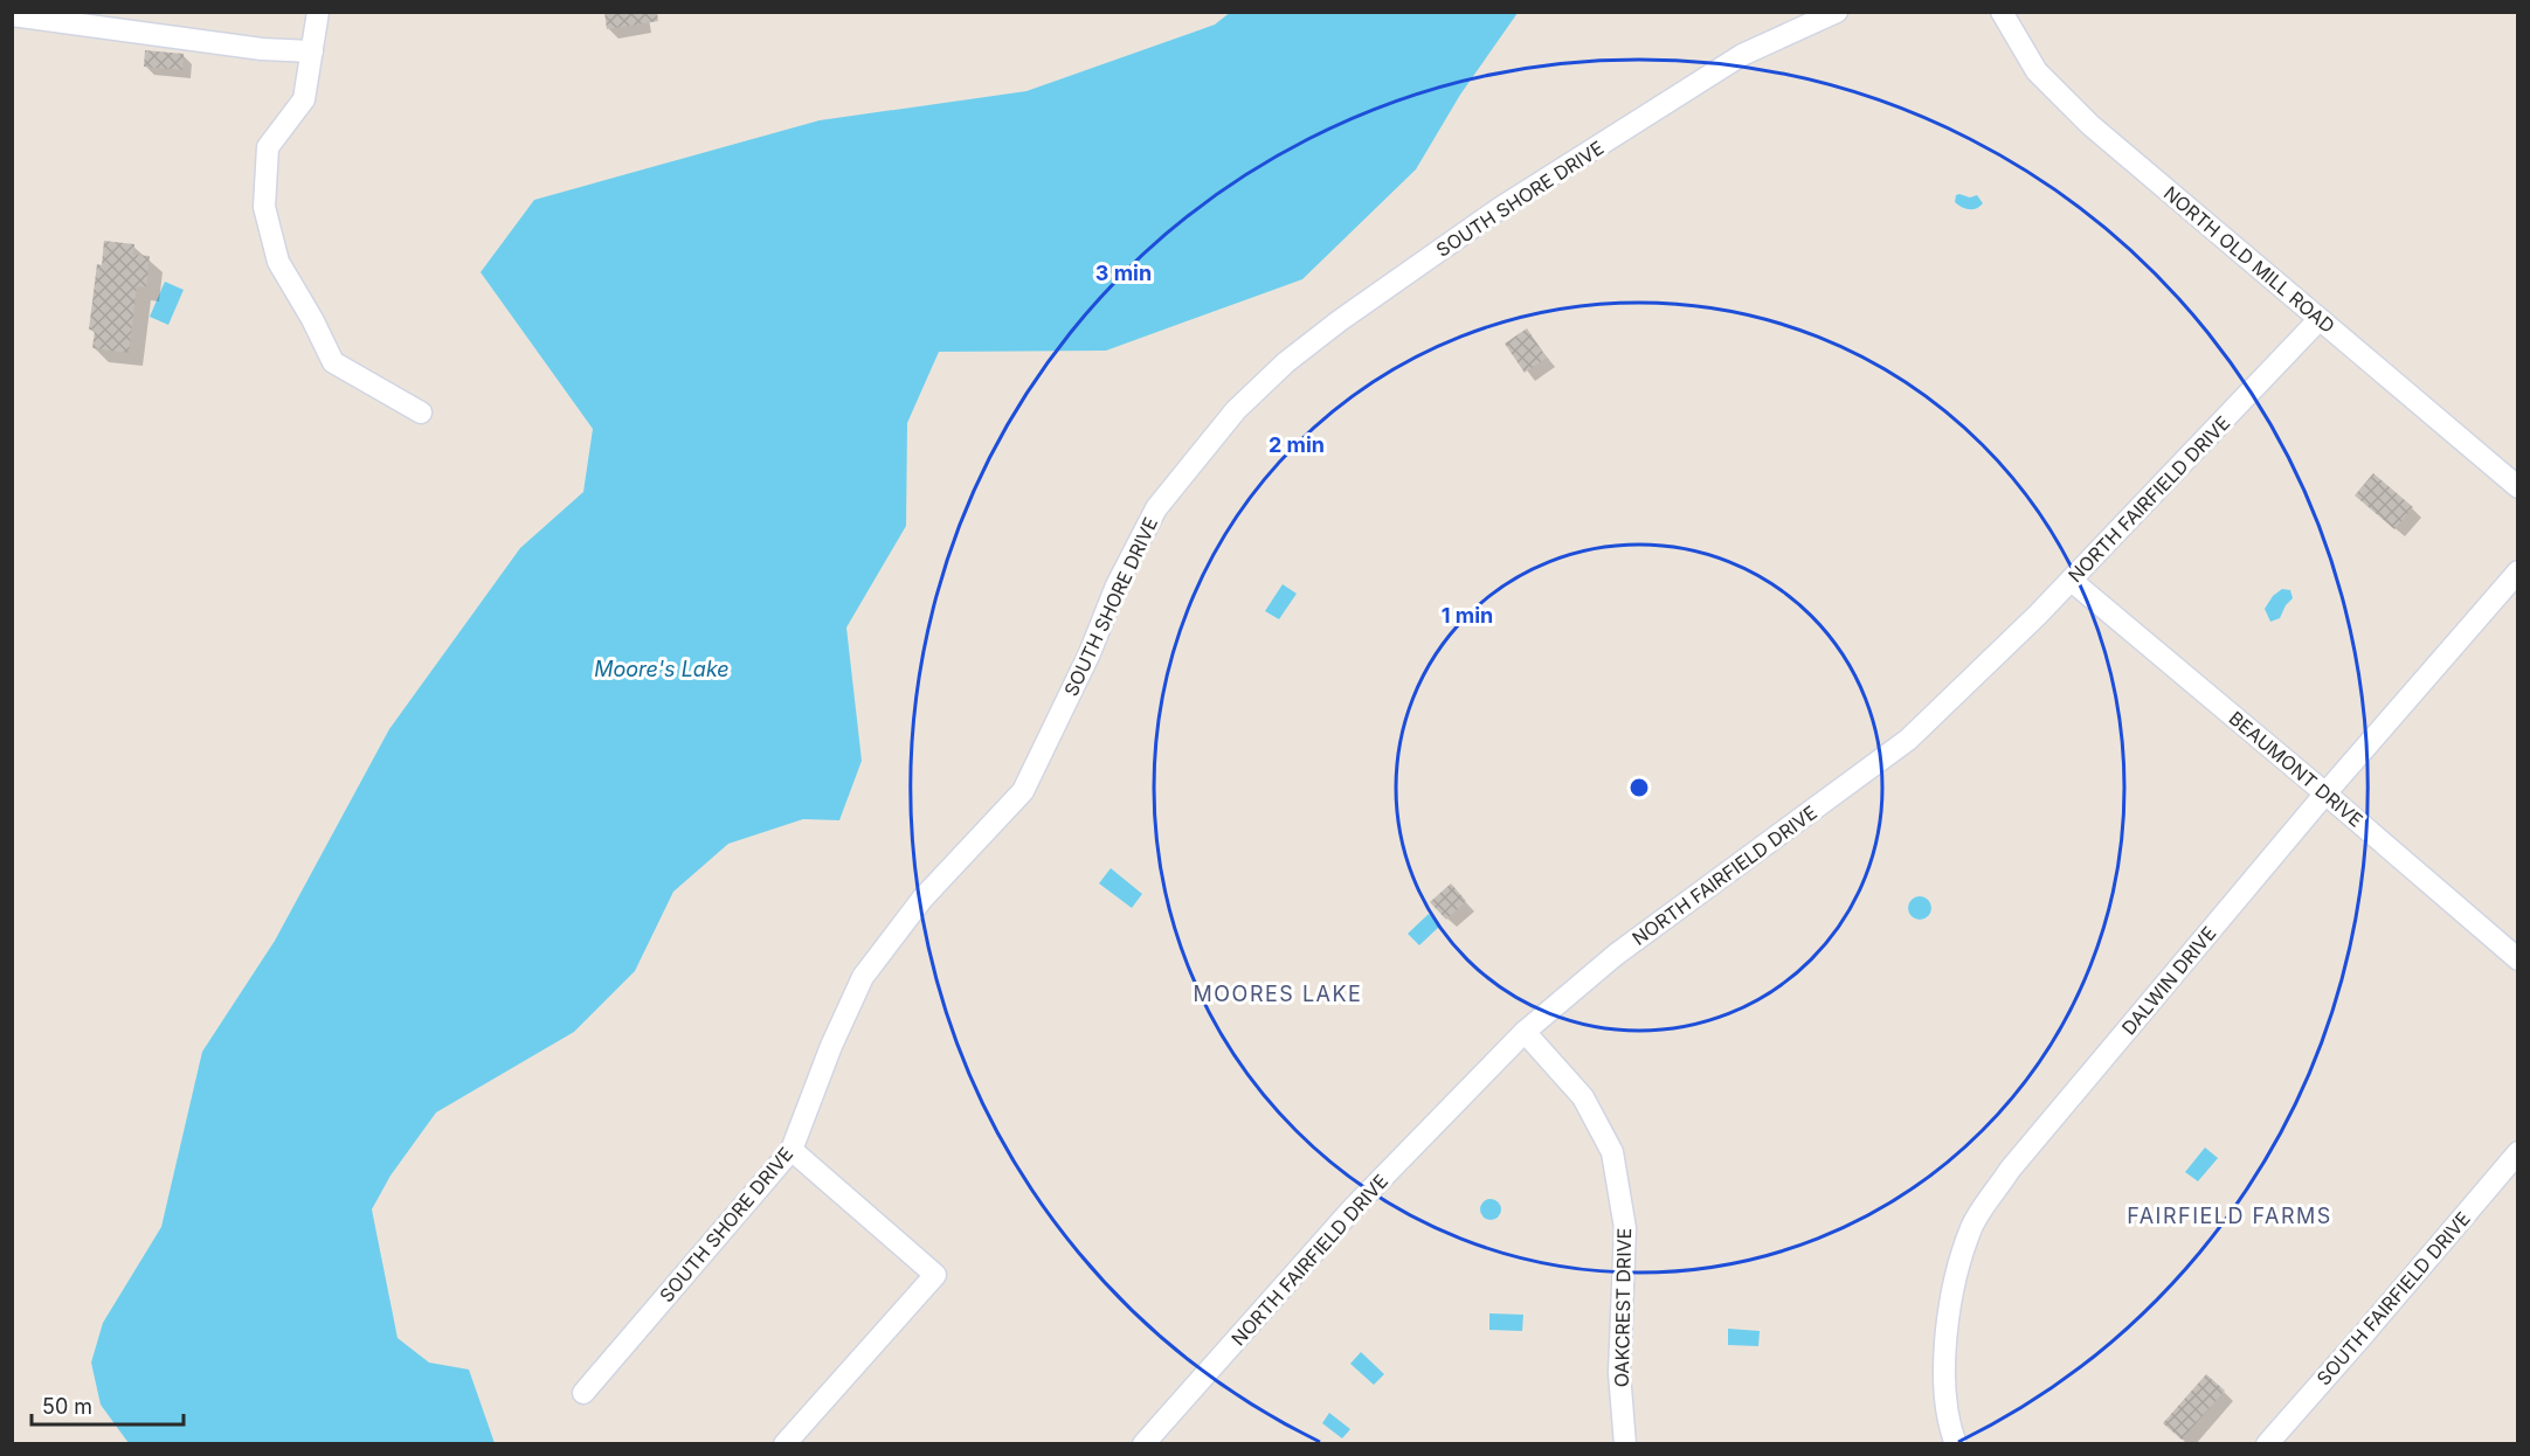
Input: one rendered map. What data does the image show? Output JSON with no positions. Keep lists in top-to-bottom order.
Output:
{
  "streets": {
    "street": [
      "SOUTH SHORE DRIVE",
      "NORTH OLD MILL ROAD",
      "NORTH FAIRFIELD DRIVE",
      "BEAUMONT DRIVE",
      "DALWIN DRIVE",
      "SOUTH FAIRFIELD DRIVE",
      "OAKCREST DRIVE"
    ]
  },
  "crossings": [
    ["NORTH OLD MILL ROAD", "NORTH FAIRFIELD DRIVE"],
    ["NORTH FAIRFIELD DRIVE", "BEAUMONT DRIVE"],
    ["NORTH FAIRFIELD DRIVE", "OAKCREST DRIVE"],
    ["BEAUMONT DRIVE", "DALWIN DRIVE"]
  ],
  "districts": ["MOORES LAKE", "FAIRFIELD FARMS"],
  "water": ["Moore's Lake"],
  "scale_bar": "50 m",
  "rings": ["3 min", "2 min", "1 min"]
}
